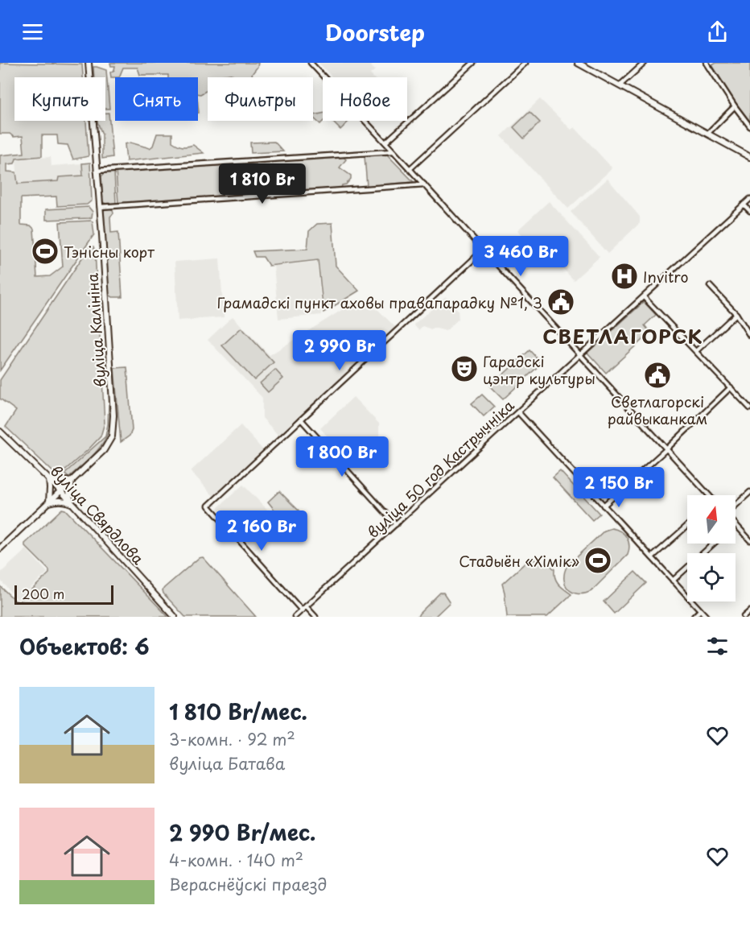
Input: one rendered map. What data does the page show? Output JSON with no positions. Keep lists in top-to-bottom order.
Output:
{
  "streets": {
    "main road": ["вуліца Калініна", "вуліца Свярдлова"],
    "street": ["вуліца 50 год Кастрычніка"]
  },
  "crossings": [
    ["вуліца Калініна", "вуліца Свярдлова"]
  ],
  "districts": ["СВЕТЛАГОРСК"],
  "places": {
    "sports": ["Тэнісны корт", "Стадыён «Хімік»"],
    "hospital": ["Invitro"],
    "public building": ["Грамадскі пункт аховы правапарадку №1, 3", "Светлагорскі райвыканкам"],
    "theatre": ["Гарадскі цэнтр культуры"]
  },
  "scale_bar": "200 m",
  "north": "top",
  "page": {
    "header": "Doorstep",
    "chip": [
      "Купить",
      "Снять",
      "Фильтры",
      "Новое"
    ],
    "price": [
      "1 810 Br",
      "3 460 Br",
      "2 990 Br",
      "1 800 Br",
      "2 150 Br",
      "2 160 Br"
    ],
    "scale": "200 m",
    "heading": "Объектов: 6",
    "list": [
      {
        "name": "1 810 Br/мес.",
        "note": "3-комн. · 92 m² · вуліца Батава"
      },
      {
        "name": "2 990 Br/мес.",
        "note": "4-комн. · 140 m² · Вераснёўскі праезд"
      }
    ]
  }
}
